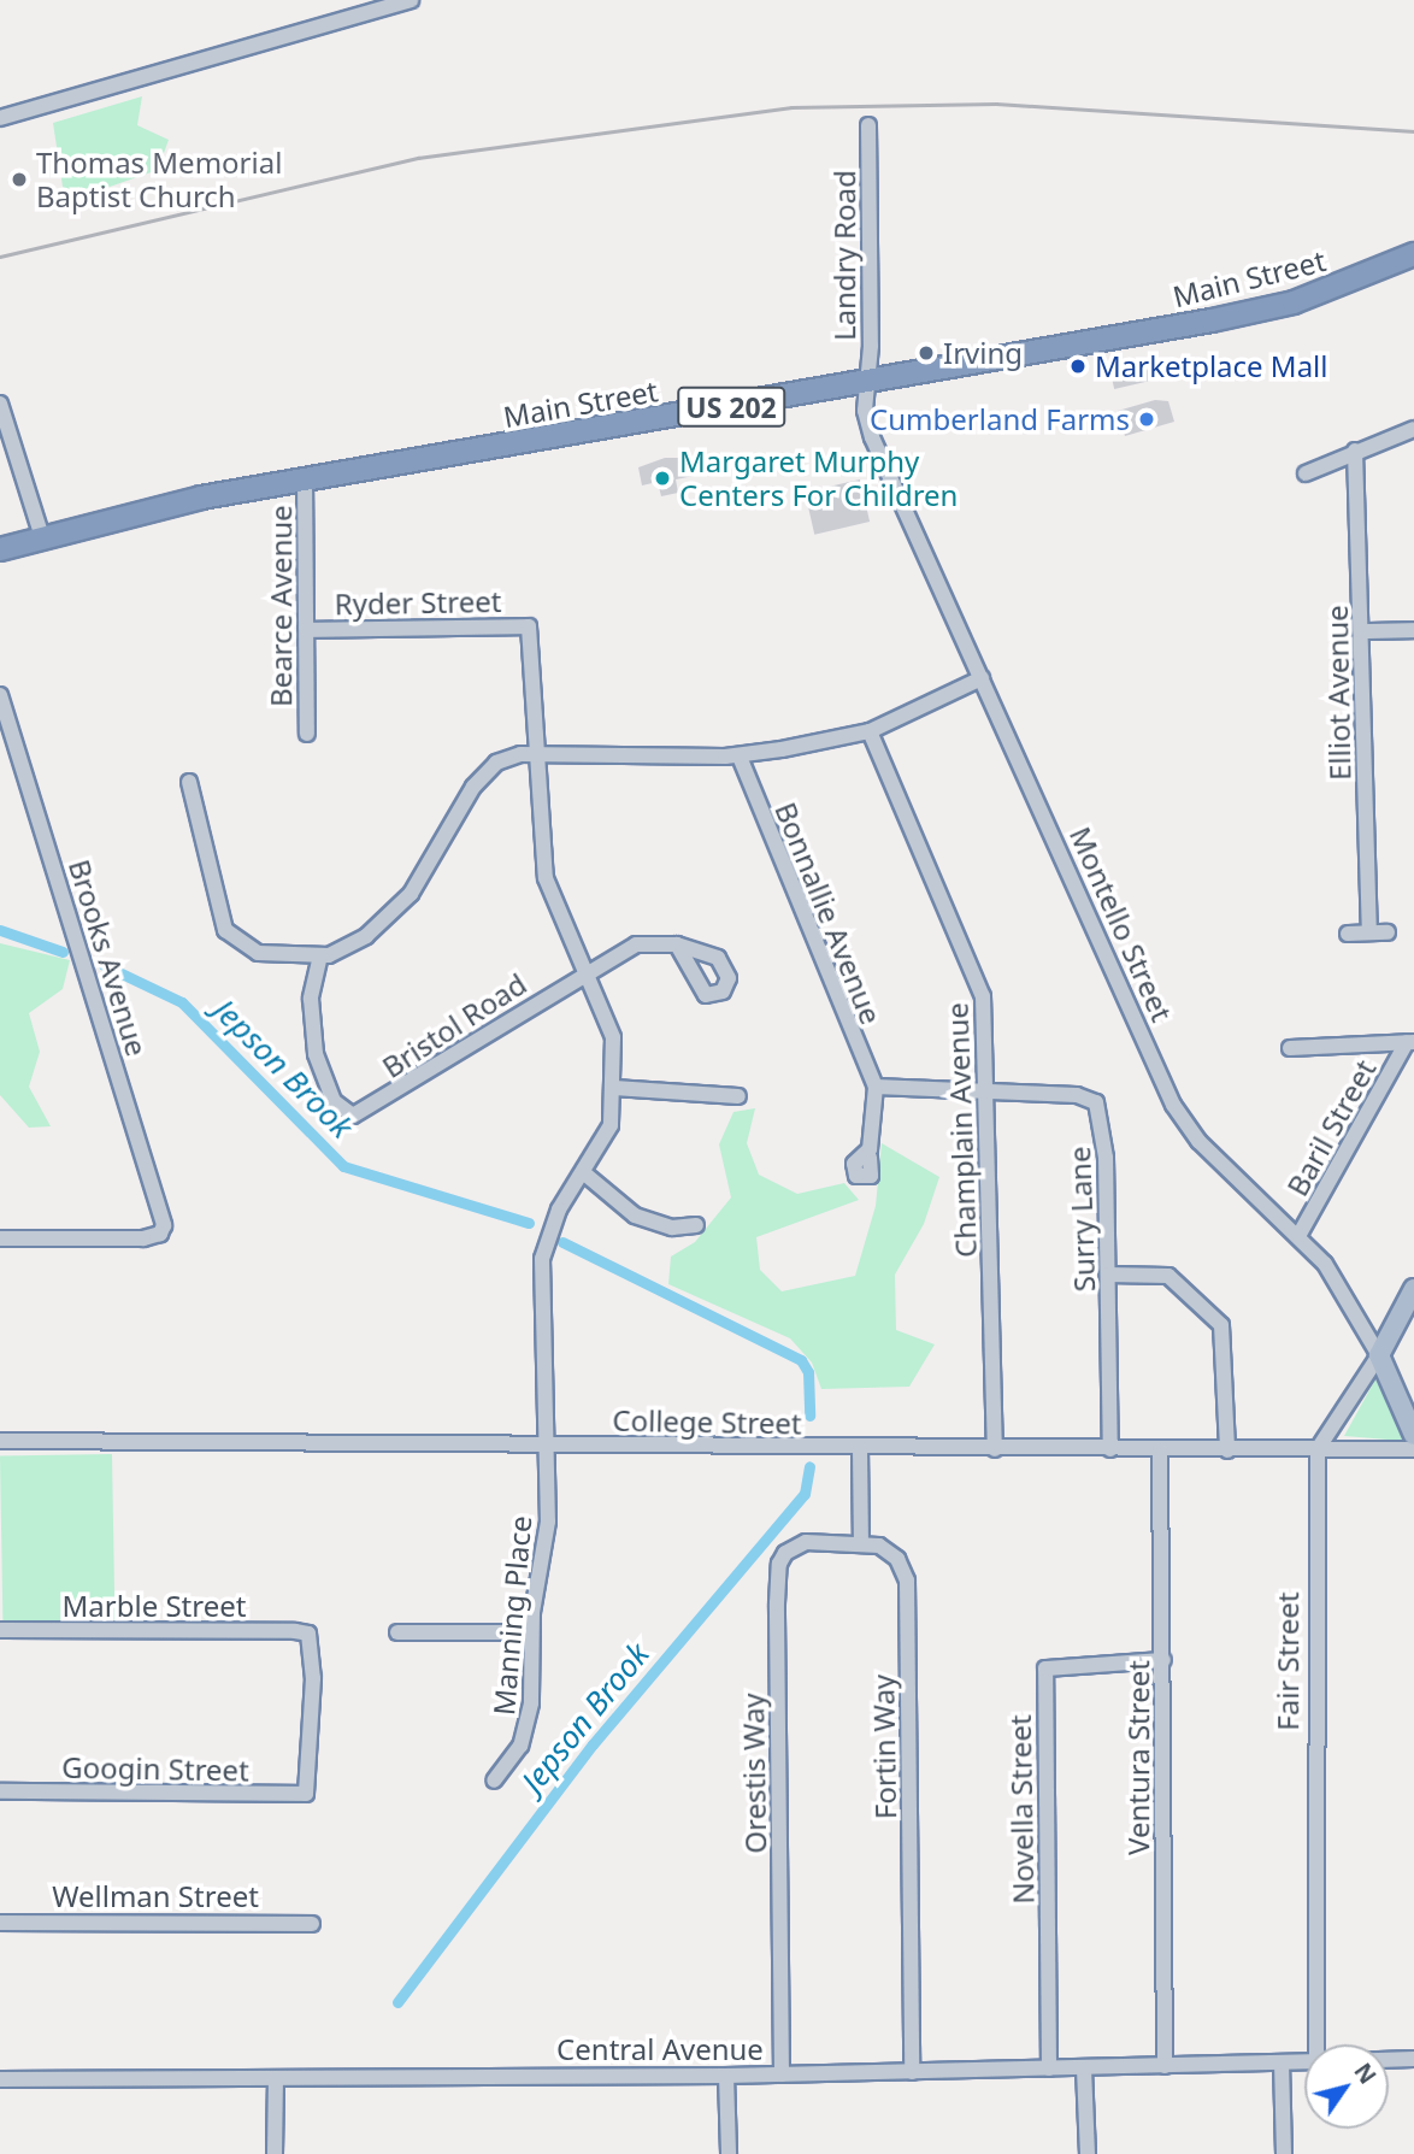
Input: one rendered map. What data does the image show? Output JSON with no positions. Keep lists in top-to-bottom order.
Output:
{
  "streets": {
    "highway": ["Main Street", "US 202"],
    "main road": ["Montello Street"],
    "street": [
      "Landry Road",
      "Ryder Street",
      "Bearce Avenue",
      "Elliot Avenue",
      "Bonnallie Avenue",
      "Brooks Avenue",
      "Bristol Road",
      "Baril Street",
      "Champlain Avenue",
      "Surry Lane",
      "College Street",
      "Marble Street",
      "Manning Place",
      "Fair Street",
      "Fortin Way",
      "Ventura Street",
      "Googin Street",
      "Orestis Way",
      "Novella Street",
      "Wellman Street",
      "Central Avenue"
    ]
  },
  "crossings": [
    ["Landry Road", "Main Street"],
    ["Landry Road", "Montello Street"],
    ["Main Street", "Bearce Avenue"],
    ["Main Street", "Montello Street"],
    ["Ryder Street", "Bearce Avenue"],
    ["Ryder Street", "Manning Place"],
    ["Montello Street", "Baril Street"],
    ["Bristol Road", "Manning Place"],
    ["Champlain Avenue", "Surry Lane"],
    ["Champlain Avenue", "College Street"],
    ["Surry Lane", "College Street"],
    ["College Street", "Manning Place"],
    ["College Street", "Fair Street"],
    ["College Street", "Ventura Street"],
    ["Marble Street", "Googin Street"],
    ["Fortin Way", "Orestis Way"],
    ["Fortin Way", "Central Avenue"],
    ["Ventura Street", "Novella Street"],
    ["Ventura Street", "Central Avenue"],
    ["Orestis Way", "Central Avenue"],
    ["Novella Street", "Central Avenue"]
  ],
  "water": ["Jepson Brook"],
  "places": [
    "Thomas Memorial Baptist Church",
    "Irving",
    "Marketplace Mall",
    "Cumberland Farms",
    "Margaret Murphy Centers For Children"
  ],
  "north": "top right"
}
